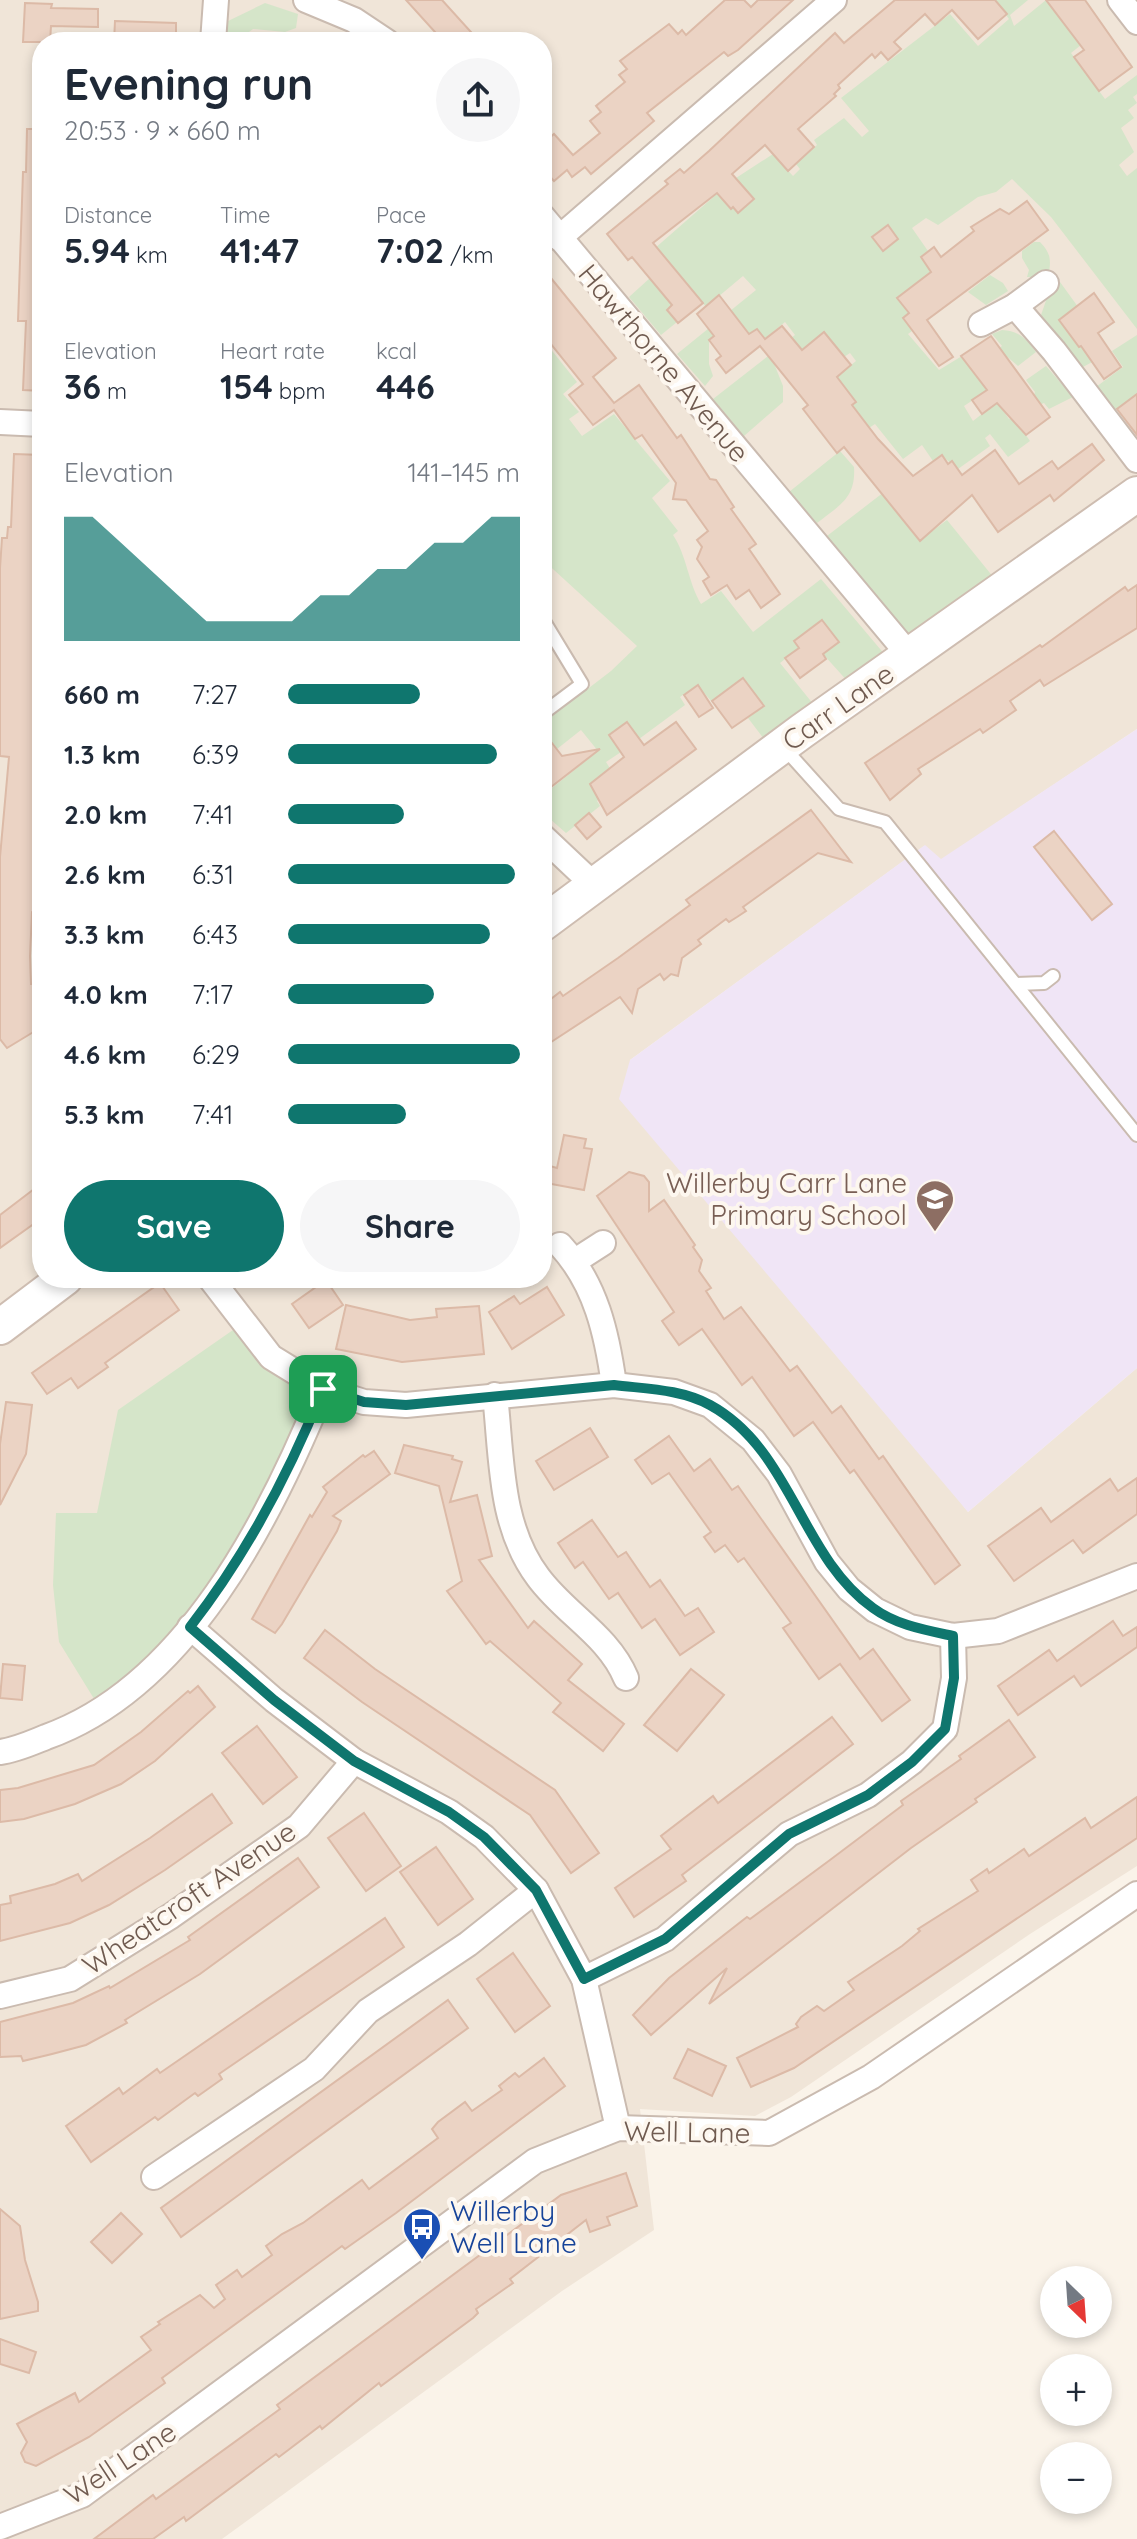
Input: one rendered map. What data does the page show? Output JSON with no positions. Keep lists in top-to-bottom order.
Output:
{
  "streets": {
    "street": [
      "Hawthorne Avenue",
      "Carr Lane",
      "Wheatcroft Avenue",
      "Well Lane"
    ]
  },
  "crossings": [
    ["Hawthorne Avenue", "Carr Lane"]
  ],
  "places": {
    "school or university": ["Willerby Carr Lane Primary School"],
    "bus stop": ["Willerby Well Lane"]
  },
  "north": "bottom right",
  "page": {
    "heading": ["Evening run", "20:53 · 9 × 660 m"],
    "stats": [
      ["Distance", "5.94 km"],
      ["Time", "41:47"],
      ["Pace", "7:02 /km"],
      ["Elevation", "36 m"],
      ["Heart rate", "154 bpm"],
      ["kcal", "446"]
    ],
    "chart": ["Elevation", "141–145 m"],
    "list": [
      {
        "name": "660 m",
        "note": "7:27"
      },
      {
        "name": "1.3 km",
        "note": "6:39"
      },
      {
        "name": "2.0 km",
        "note": "7:41"
      },
      {
        "name": "2.6 km",
        "note": "6:31"
      },
      {
        "name": "3.3 km",
        "note": "6:43"
      },
      {
        "name": "4.0 km",
        "note": "7:17"
      },
      {
        "name": "4.6 km",
        "note": "6:29"
      },
      {
        "name": "5.3 km",
        "note": "7:41"
      }
    ],
    "buttons": ["Save", "Share"],
    "map_buttons": ["+", "−"]
  }
}
